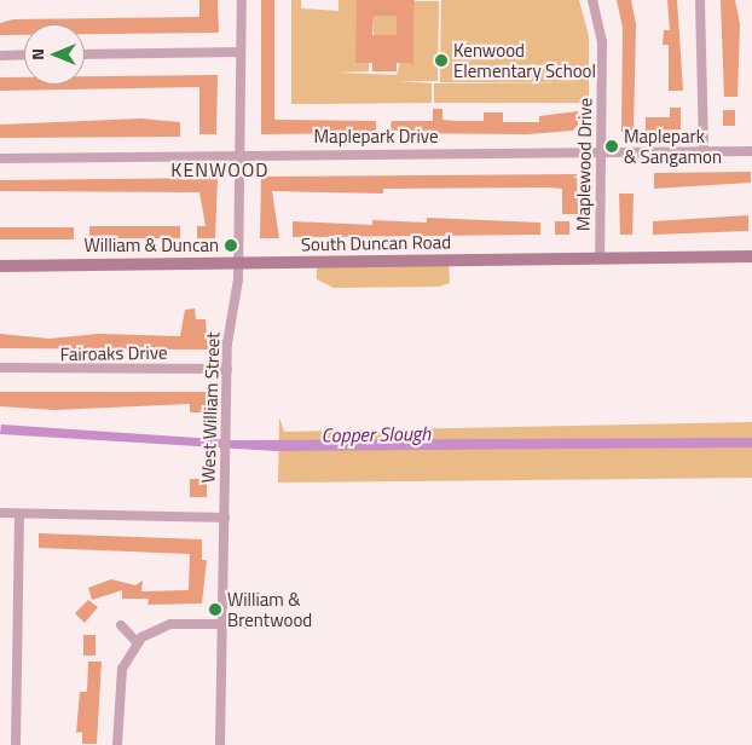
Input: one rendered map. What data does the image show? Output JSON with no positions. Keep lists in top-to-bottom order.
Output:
{
  "streets": {
    "main road": ["South Duncan Road"],
    "street": [
      "Maplepark Drive",
      "Maplewood Drive",
      "Fairoaks Drive",
      "West William Street"
    ]
  },
  "crossings": [
    ["Maplepark Drive", "Maplewood Drive"],
    ["Maplepark Drive", "West William Street"],
    ["Maplewood Drive", "South Duncan Road"],
    ["South Duncan Road", "West William Street"],
    ["Fairoaks Drive", "West William Street"]
  ],
  "districts": ["KENWOOD"],
  "water": ["Copper Slough"],
  "places": [
    "Kenwood Elementary School",
    "Maplepark & Sangamon",
    "William & Duncan",
    "William & Brentwood"
  ],
  "north": "left"
}
